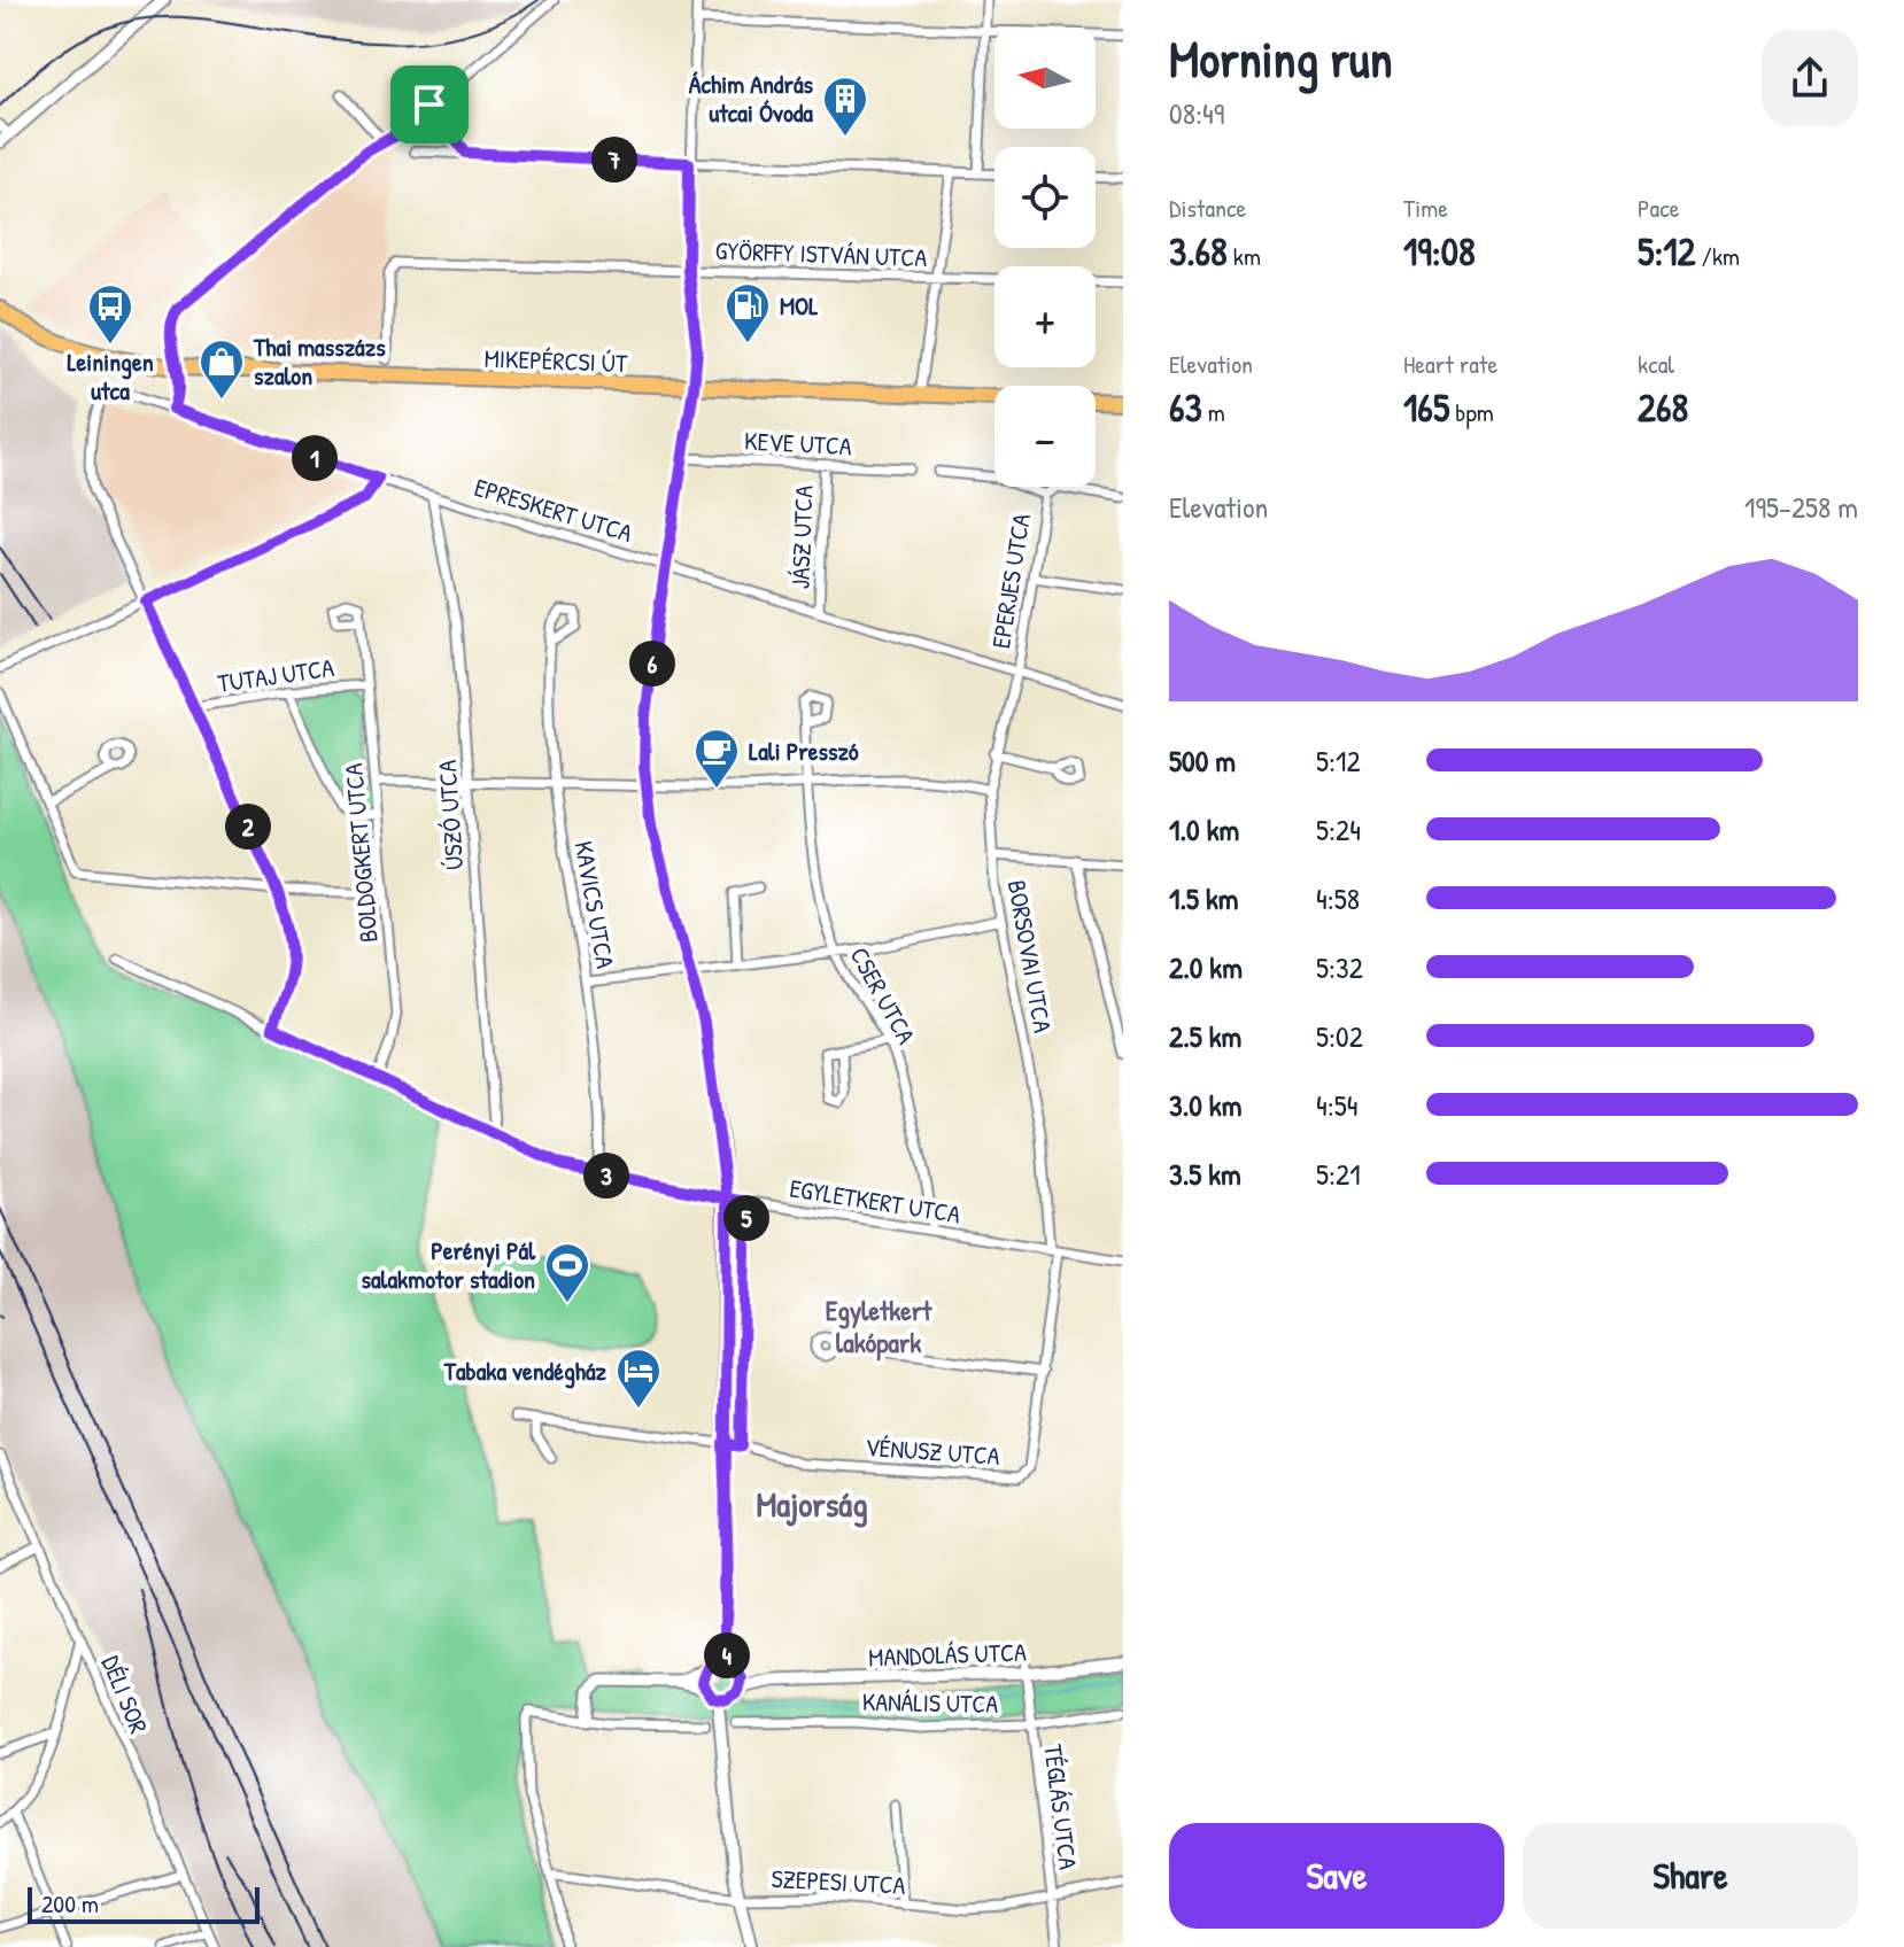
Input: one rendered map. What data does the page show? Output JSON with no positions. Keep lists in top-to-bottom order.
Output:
{
  "streets": {
    "main road": ["MIKEPÉRCSI ÚT"],
    "street": [
      "GYÖRFFY ISTVÁN UTCA",
      "KEVE UTCA",
      "EPRESKERT UTCA",
      "JÁSZ UTCA",
      "EPERJES UTCA",
      "TUTAJ UTCA",
      "ÚSZÓ UTCA",
      "BOLDOGKERT UTCA",
      "KAVICS UTCA",
      "BORSOVAI UTCA",
      "CSER UTCA",
      "EGYLETKERT UTCA",
      "VÉNUSZ UTCA",
      "MANDOLÁS UTCA",
      "DÉLI SOR",
      "KANÁLIS UTCA",
      "TÉGLÁS UTCA",
      "SZEPESI UTCA"
    ]
  },
  "crossings": [
    ["KEVE UTCA", "JÁSZ UTCA"],
    ["EPRESKERT UTCA", "JÁSZ UTCA"],
    ["EPRESKERT UTCA", "EPERJES UTCA"],
    ["EPRESKERT UTCA", "ÚSZÓ UTCA"],
    ["EPRESKERT UTCA", "BORSOVAI UTCA"],
    ["EPERJES UTCA", "BORSOVAI UTCA"],
    ["TUTAJ UTCA", "BOLDOGKERT UTCA"],
    ["ÚSZÓ UTCA", "EGYLETKERT UTCA"],
    ["BOLDOGKERT UTCA", "EGYLETKERT UTCA"],
    ["KAVICS UTCA", "EGYLETKERT UTCA"],
    ["BORSOVAI UTCA", "EGYLETKERT UTCA"],
    ["BORSOVAI UTCA", "VÉNUSZ UTCA"],
    ["CSER UTCA", "EGYLETKERT UTCA"],
    ["EGYLETKERT UTCA", "VÉNUSZ UTCA"],
    ["MANDOLÁS UTCA", "TÉGLÁS UTCA"],
    ["KANÁLIS UTCA", "TÉGLÁS UTCA"],
    ["TÉGLÁS UTCA", "SZEPESI UTCA"]
  ],
  "districts": ["Egyletkert lakópark", "Majorság"],
  "places": {
    "building": ["Áchim András utcai Óvoda"],
    "fuel station": ["MOL"],
    "bus stop": ["Leiningen utca"],
    "shop": ["Thai masszázs szalon"],
    "cafe": ["Lali Presszó"],
    "sports": ["Perényi Pál salakmotor stadion"],
    "hotel": ["Tabaka vendégház"]
  },
  "scale_bar": "200 m",
  "north": "left",
  "page": {
    "heading": ["Morning run", "08:49"],
    "map_buttons": ["+", "−"],
    "pins": [
      "7",
      "1",
      "6",
      "2",
      "3",
      "5",
      "4"
    ],
    "stats": [
      ["Distance", "3.68 km"],
      ["Time", "19:08"],
      ["Pace", "5:12 /km"],
      ["Elevation", "63 m"],
      ["Heart rate", "165 bpm"],
      ["kcal", "268"]
    ],
    "chart": ["Elevation", "195–258 m"],
    "list": [
      {
        "name": "500 m",
        "note": "5:12"
      },
      {
        "name": "1.0 km",
        "note": "5:24"
      },
      {
        "name": "1.5 km",
        "note": "4:58"
      },
      {
        "name": "2.0 km",
        "note": "5:32"
      },
      {
        "name": "2.5 km",
        "note": "5:02"
      },
      {
        "name": "3.0 km",
        "note": "4:54"
      },
      {
        "name": "3.5 km",
        "note": "5:21"
      }
    ],
    "buttons": ["Save", "Share"],
    "scale": "200 m"
  }
}
